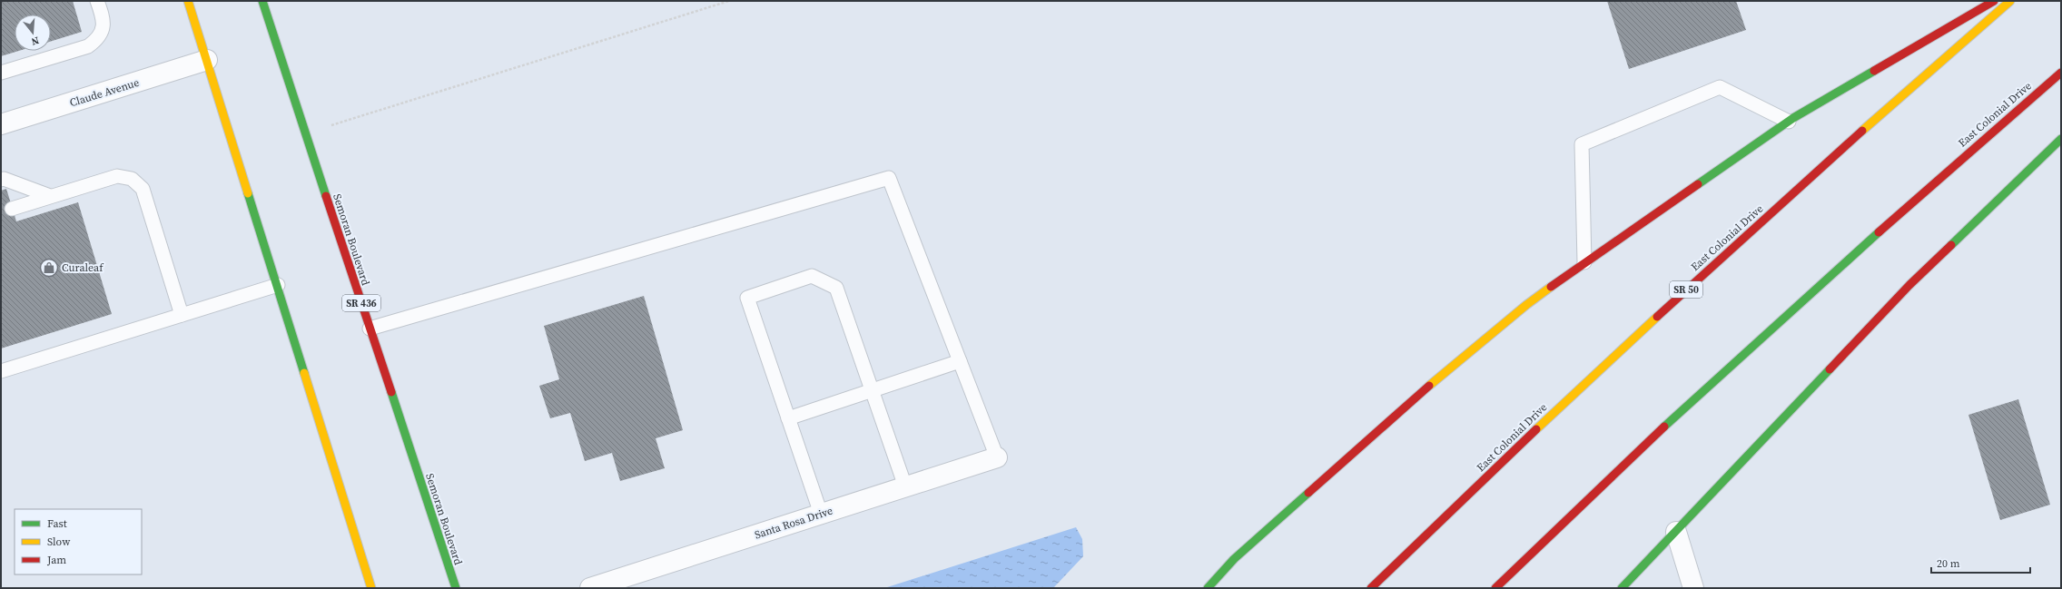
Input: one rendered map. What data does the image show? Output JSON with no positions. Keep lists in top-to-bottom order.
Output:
{
  "streets": {
    "main road": [
      "East Colonial Drive",
      "Semoran Boulevard",
      "SR 50",
      "SR 436"
    ],
    "street": ["Claude Avenue", "Santa Rosa Drive"]
  },
  "places": {
    "shop": ["Curaleaf"]
  },
  "legend": ["Fast", "Slow", "Jam"],
  "scale_bar": "20 m",
  "north": "bottom"
}
